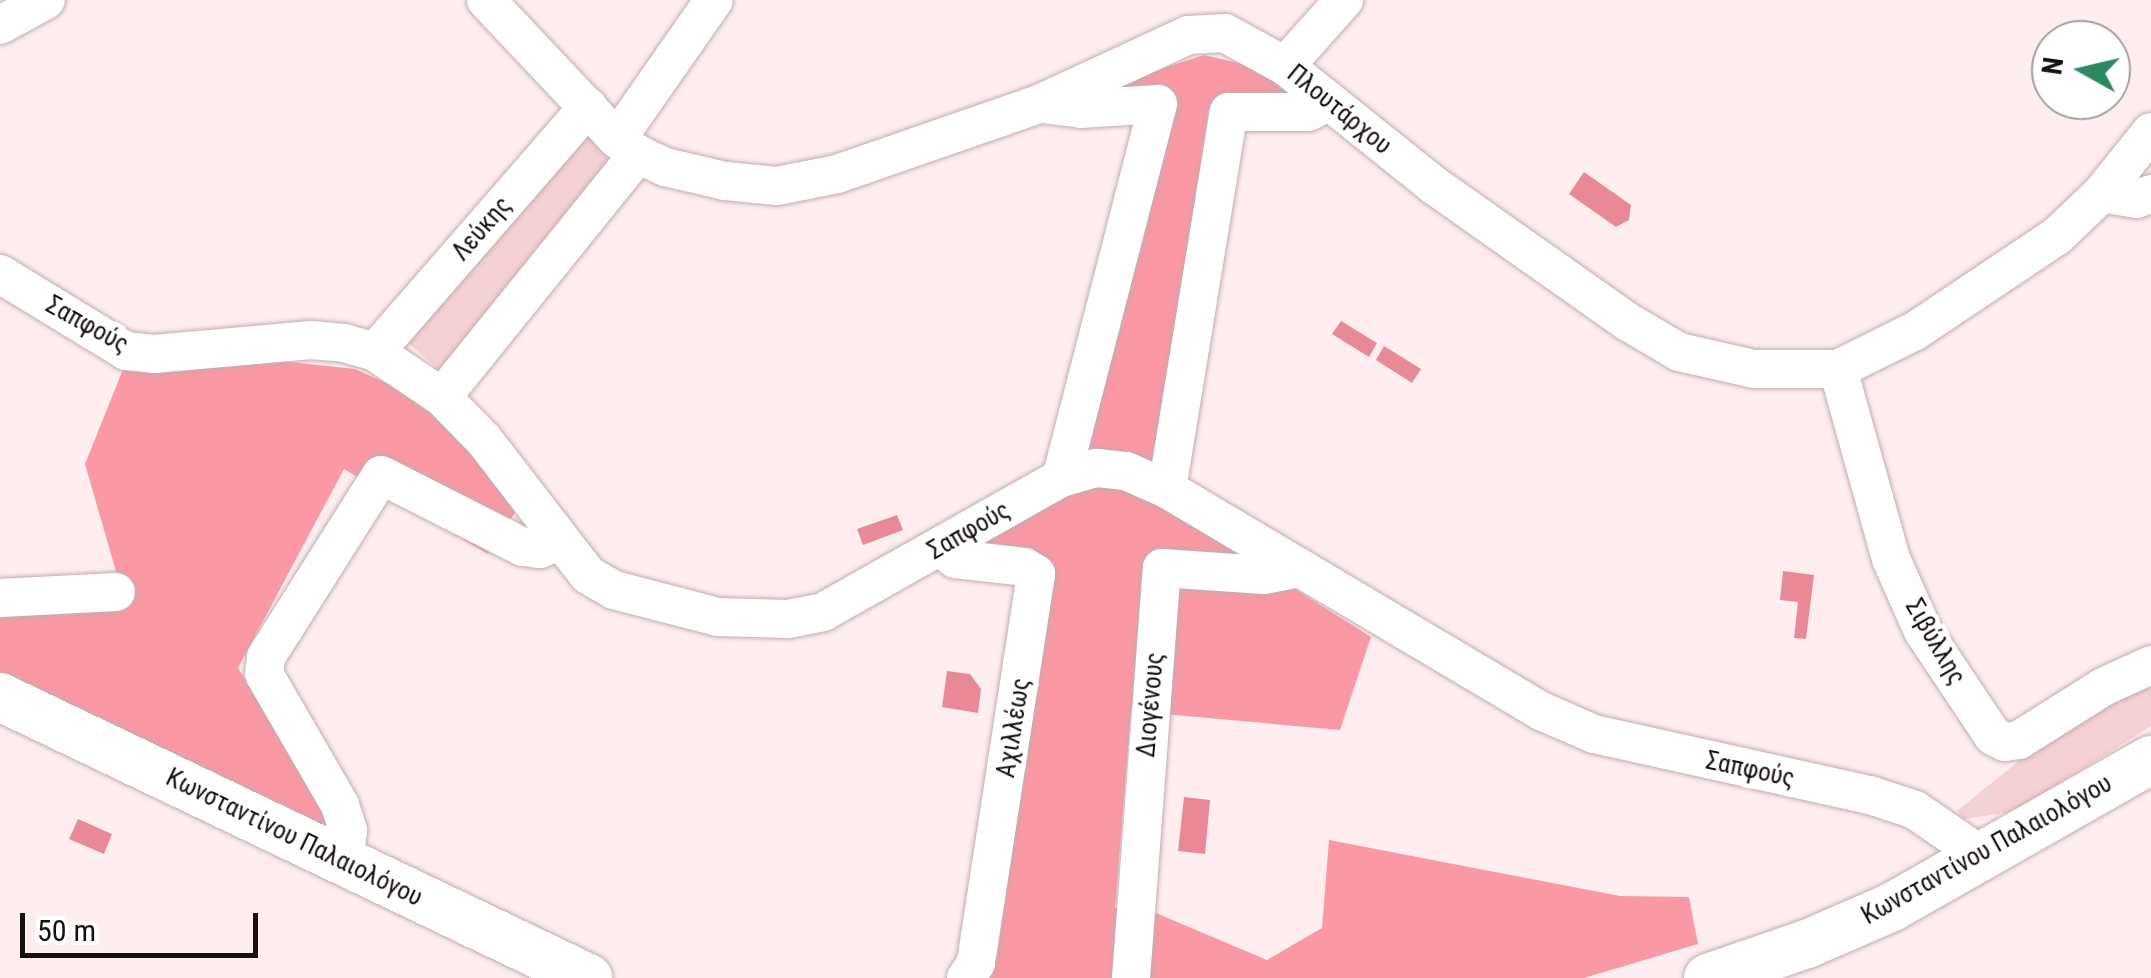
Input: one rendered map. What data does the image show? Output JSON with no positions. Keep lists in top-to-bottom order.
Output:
{
  "streets": {
    "street": [
      "Πλουτάρχου",
      "Λεύκης",
      "Σαπφούς",
      "Σιβύλλης",
      "Διογένους",
      "Αχιλλέως",
      "Κωνσταντίνου Παλαιολόγου"
    ]
  },
  "crossings": [
    ["Πλουτάρχου", "Λεύκης"],
    ["Πλουτάρχου", "Σιβύλλης"],
    ["Λεύκης", "Σαπφούς"],
    ["Σαπφούς", "Διογένους"],
    ["Σαπφούς", "Αχιλλέως"],
    ["Σαπφούς", "Κωνσταντίνου Παλαιολόγου"]
  ],
  "scale_bar": "50 m",
  "north": "left"
}
